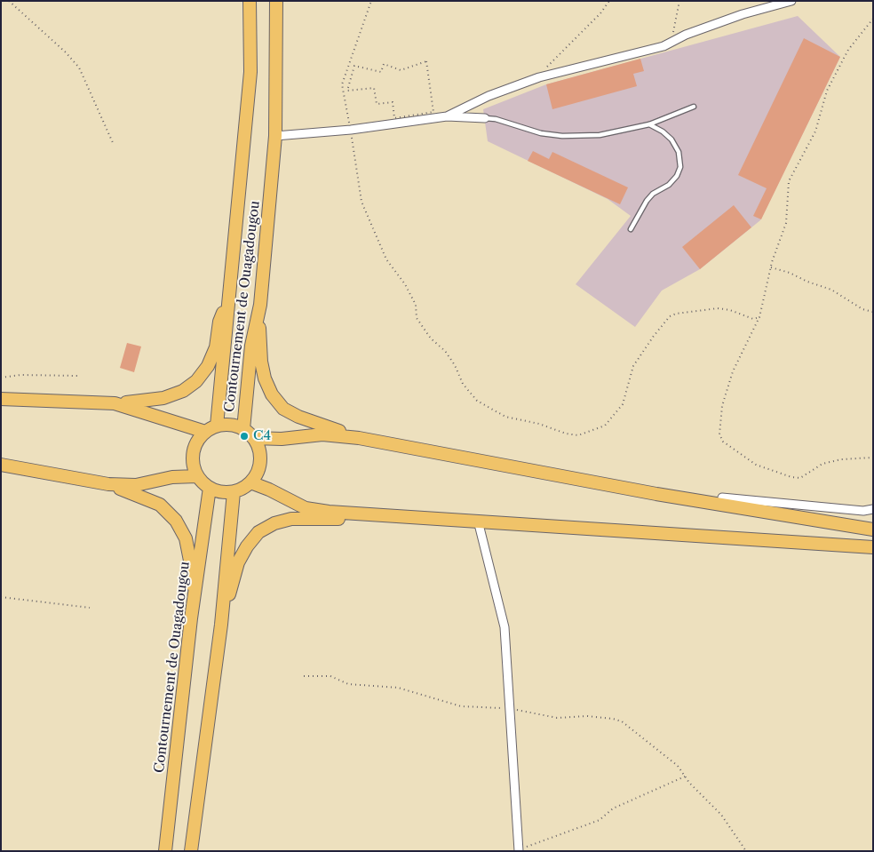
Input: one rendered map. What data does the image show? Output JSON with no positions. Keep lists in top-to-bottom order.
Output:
{
  "streets": {
    "highway": ["Contournement de Ouagadougou"]
  },
  "places": ["C4"]
}
